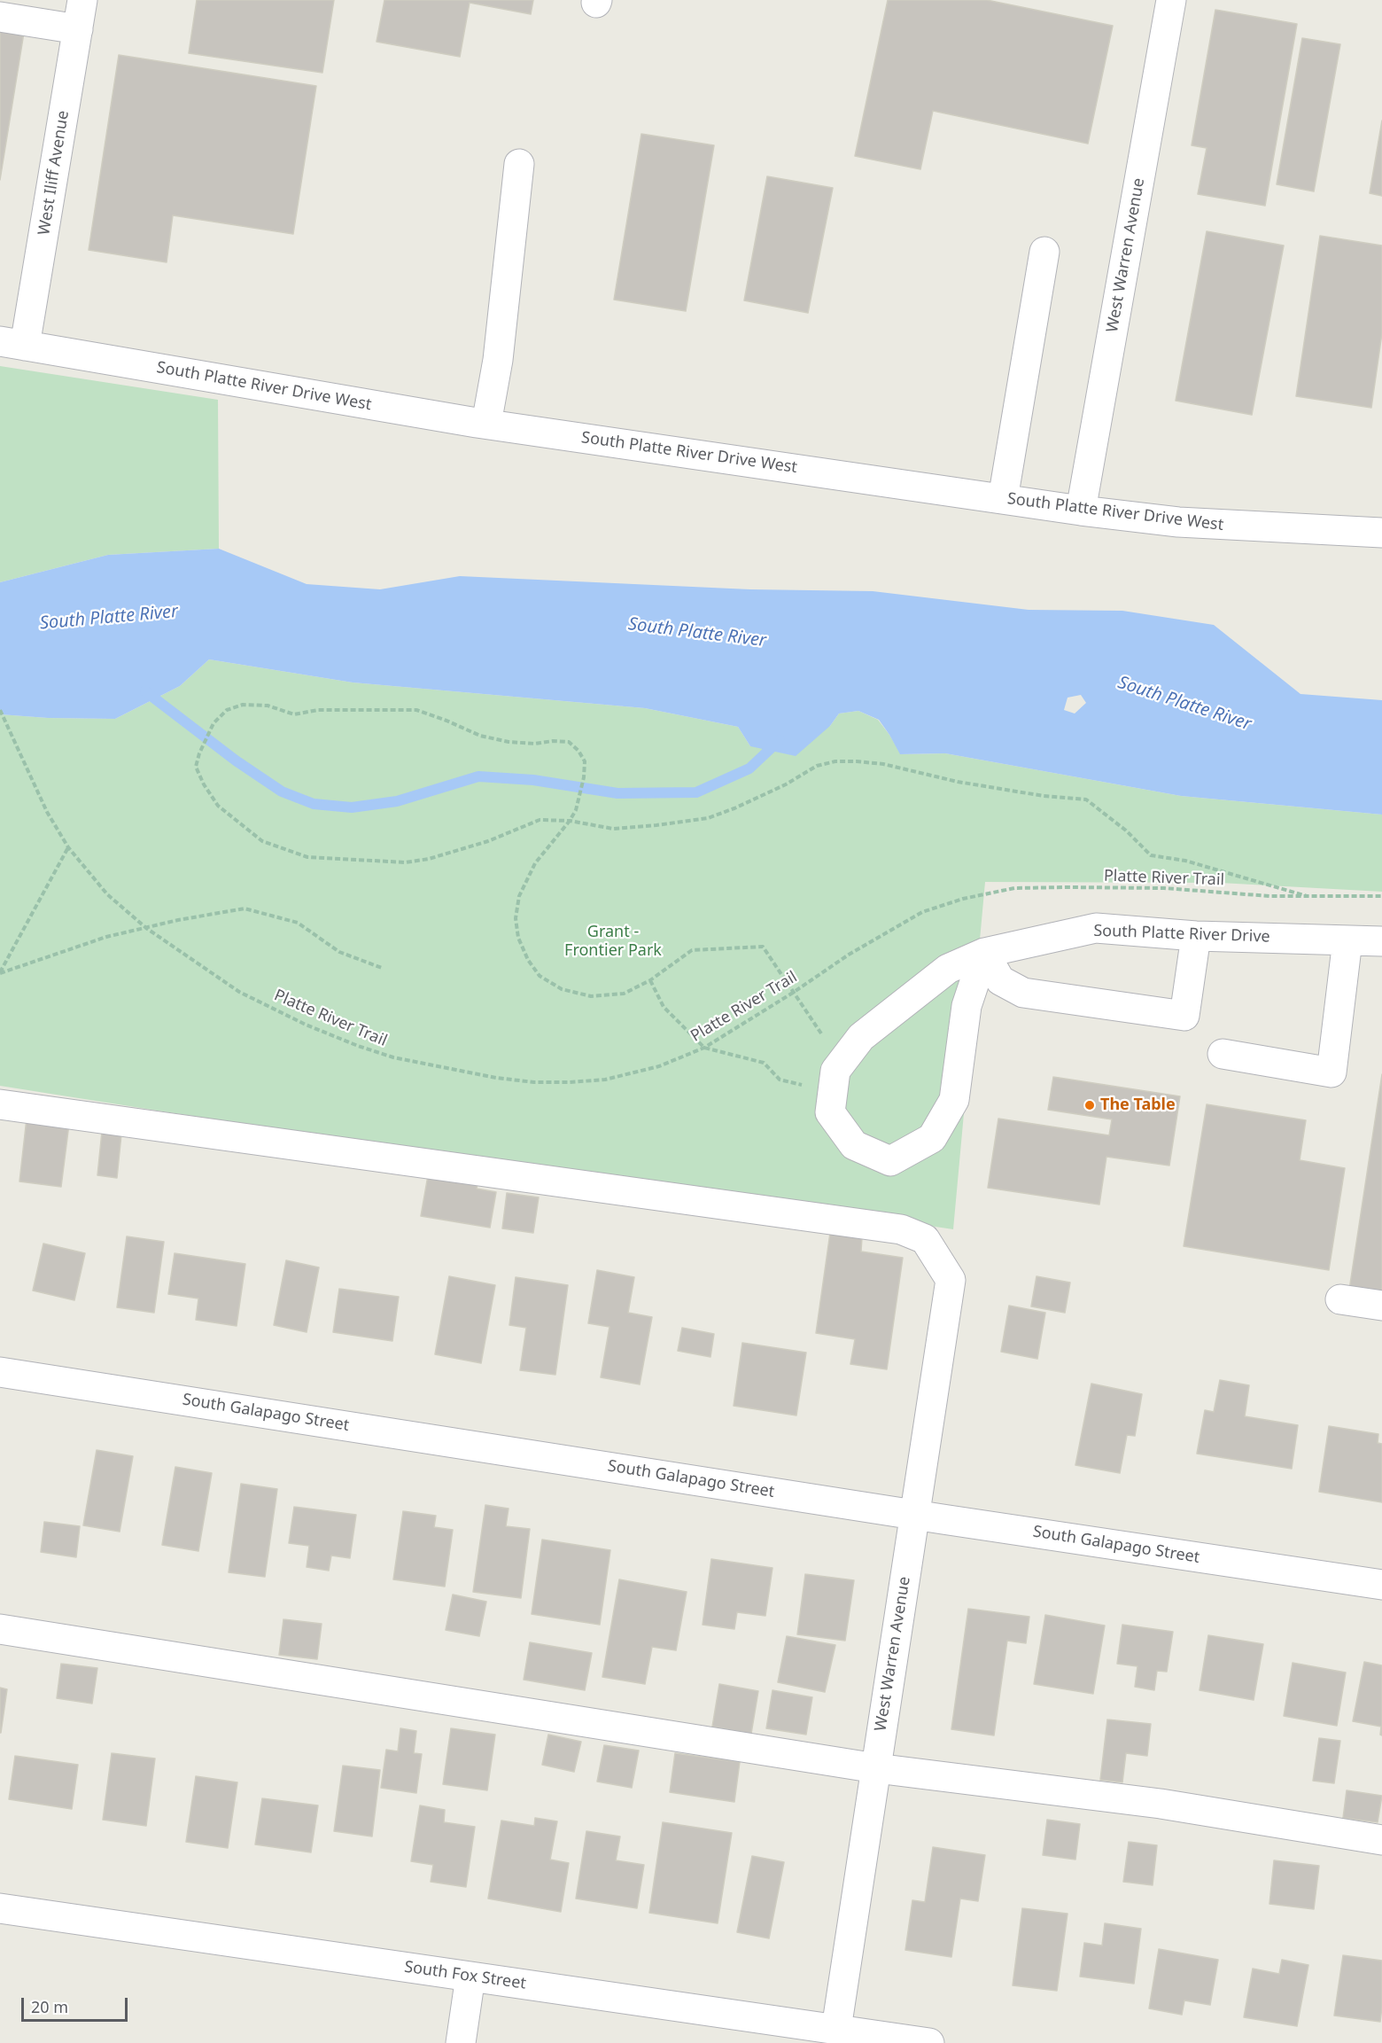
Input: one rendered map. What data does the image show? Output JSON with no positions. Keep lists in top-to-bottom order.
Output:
{
  "streets": {
    "street": [
      "West Iliff Avenue",
      "West Warren Avenue",
      "South Platte River Drive West",
      "South Platte River Drive",
      "South Galapago Street",
      "South Fox Street"
    ],
    "path": ["Platte River Trail"]
  },
  "crossings": [
    ["West Iliff Avenue", "South Platte River Drive West"],
    ["West Warren Avenue", "South Platte River Drive West"],
    ["West Warren Avenue", "South Galapago Street"],
    ["West Warren Avenue", "South Fox Street"]
  ],
  "water": ["South Platte River"],
  "parks": ["Grant - Frontier Park"],
  "places": ["The Table"],
  "scale_bar": "20 m"
}
